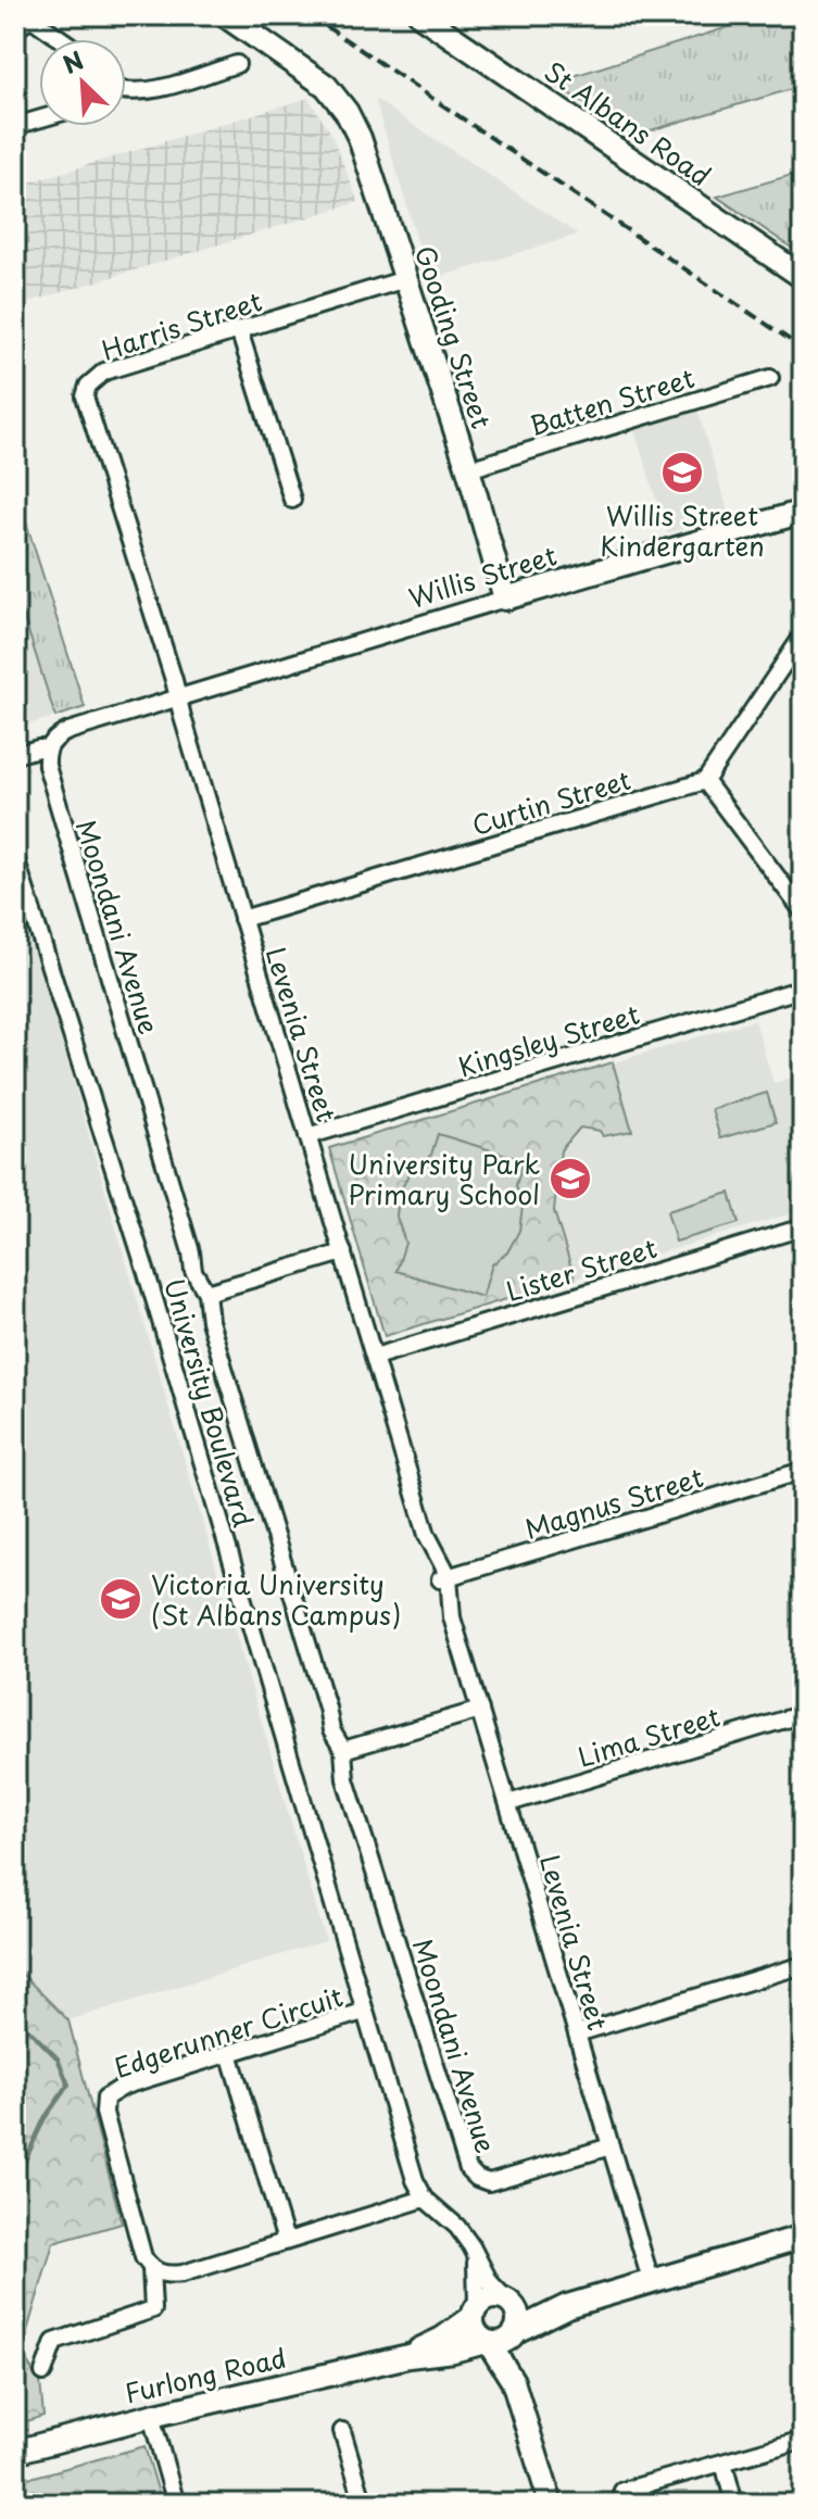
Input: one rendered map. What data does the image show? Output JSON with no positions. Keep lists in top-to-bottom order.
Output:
{
  "streets": {
    "main road": [
      "St Albans Road",
      "Gooding Street",
      "Willis Street",
      "Furlong Road"
    ],
    "street": [
      "Harris Street",
      "Batten Street",
      "Curtin Street",
      "Moondani Avenue",
      "Levenia Street",
      "Kingsley Street",
      "Lister Street",
      "University Boulevard",
      "Magnus Street",
      "Lima Street",
      "Edgerunner Circuit"
    ]
  },
  "crossings": [
    ["Harris Street", "Gooding Street"],
    ["Harris Street", "Willis Street"],
    ["Harris Street", "Levenia Street"],
    ["Gooding Street", "Batten Street"],
    ["Gooding Street", "Willis Street"],
    ["Willis Street", "Levenia Street"],
    ["Curtin Street", "Levenia Street"],
    ["Moondani Avenue", "Levenia Street"],
    ["Levenia Street", "Kingsley Street"],
    ["Levenia Street", "Lister Street"],
    ["Levenia Street", "Magnus Street"],
    ["Levenia Street", "Lima Street"],
    ["University Boulevard", "Edgerunner Circuit"],
    ["University Boulevard", "Furlong Road"]
  ],
  "places": {
    "school or university": ["Willis Street Kindergarten", "University Park Primary School", "Victoria University (St Albans Campus)"]
  },
  "north": "top left"
}
